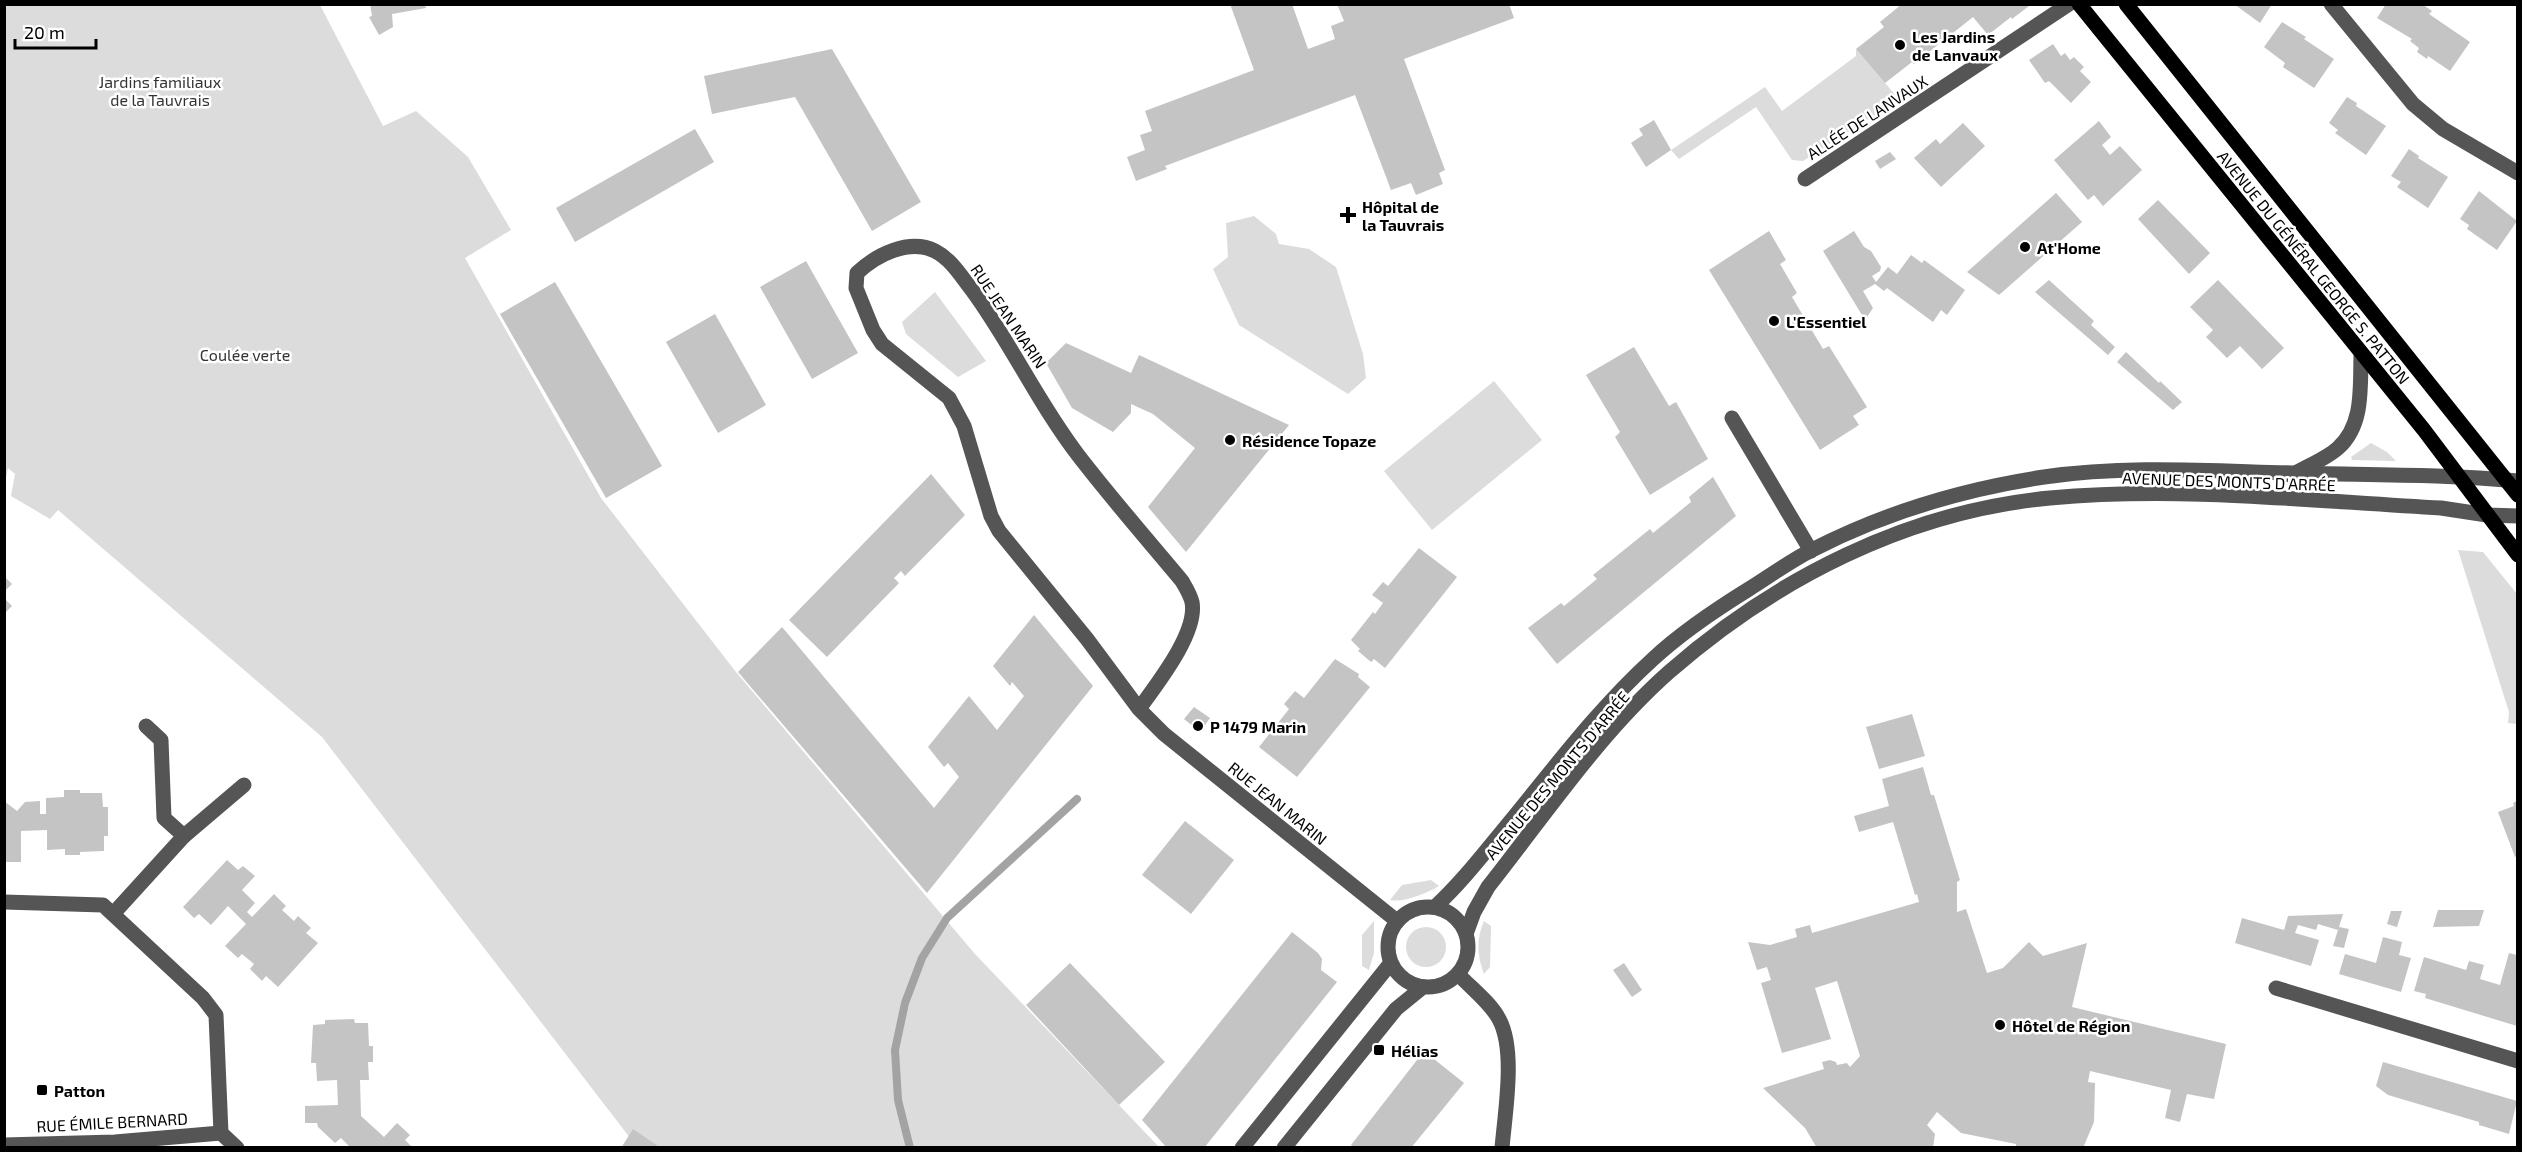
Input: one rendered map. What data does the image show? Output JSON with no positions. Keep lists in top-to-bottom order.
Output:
{
  "streets": {
    "main road": ["AVENUE DU GÉNÉRAL GEORGE S. PATTON"],
    "street": [
      "ALLÉE DE LANVAUX",
      "RUE JEAN MARIN",
      "AVENUE DES MONTS D'ARRÉE",
      "RUE ÉMILE BERNARD"
    ]
  },
  "crossings": [
    ["AVENUE DU GÉNÉRAL GEORGE S. PATTON", "AVENUE DES MONTS D'ARRÉE"],
    ["RUE JEAN MARIN", "AVENUE DES MONTS D'ARRÉE"]
  ],
  "parks": ["Jardins familiaux de la Tauvrais", "Coulée verte"],
  "places": {
    "other": [
      "Les Jardins de Lanvaux",
      "At'Home",
      "L'Essentiel",
      "Résidence Topaze",
      "P 1479 Marin",
      "Hôtel de Région"
    ],
    "health": ["Hôpital de la Tauvrais"],
    "transit": ["Hélias", "Patton"]
  },
  "scale_bar": "20 m"
}
